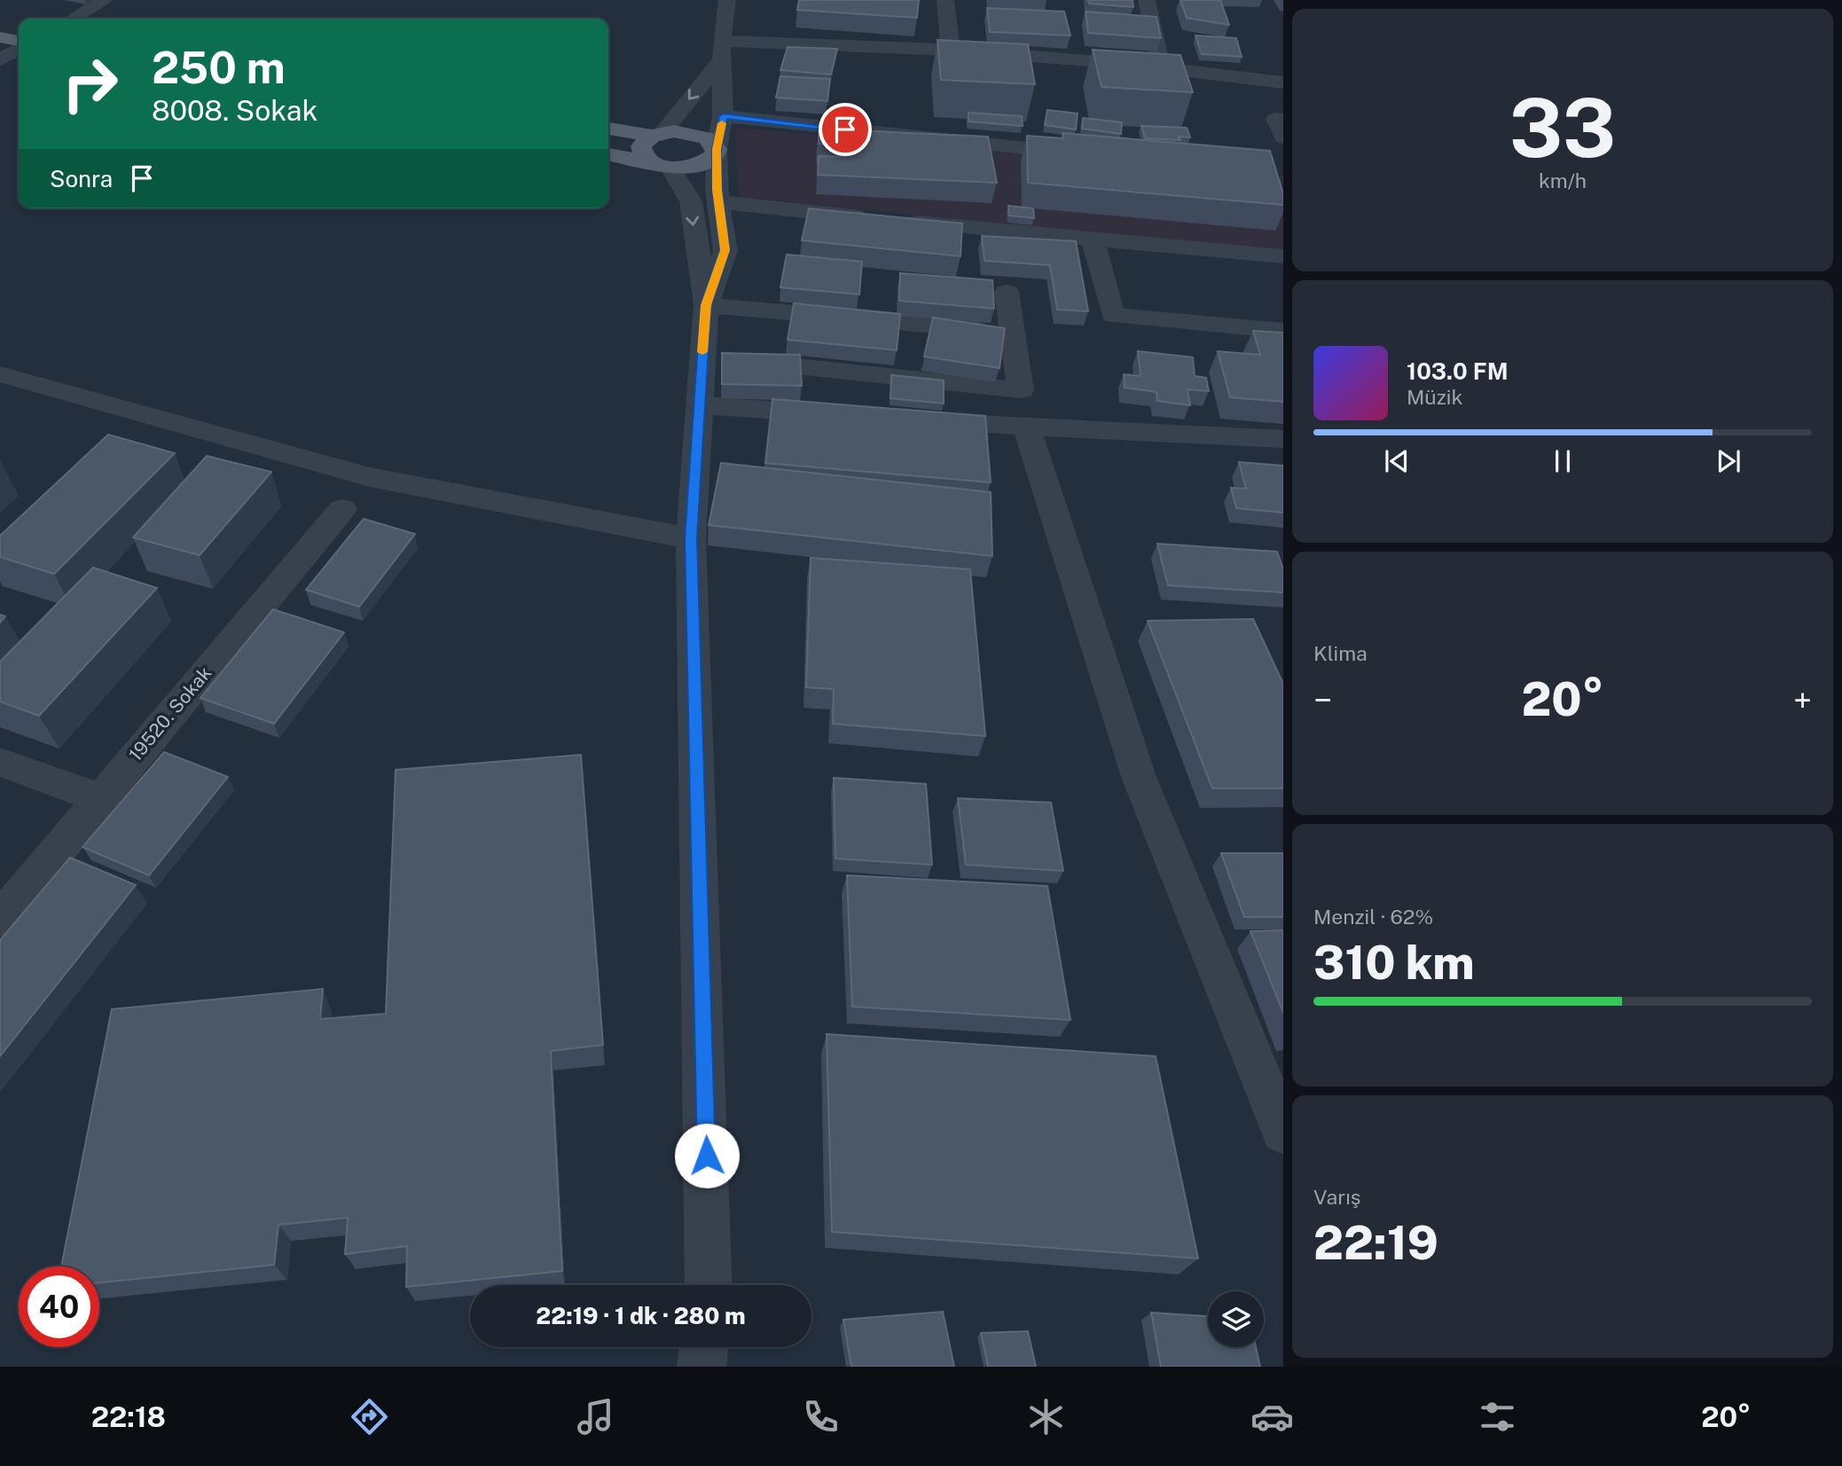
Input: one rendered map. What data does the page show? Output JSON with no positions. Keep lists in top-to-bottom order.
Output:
{
  "streets": {
    "street": ["19520. Sokak"]
  },
  "page": {
    "tile": [
      ["33", "km/h"],
      "Klima",
      ["Menzil · 62%", "310 km"],
      ["Varış", "22:19"]
    ],
    "turn": ["250 m", "8008. Sokak"],
    "then": "Sonra",
    "song": ["103.0 FM", "Müzik"],
    "heat": ["−", "20°", "+"],
    "limit": "40",
    "trip": "22:19 · 1 dk · 280 m",
    "tabs": ["22:18", "20°"]
  }
}
